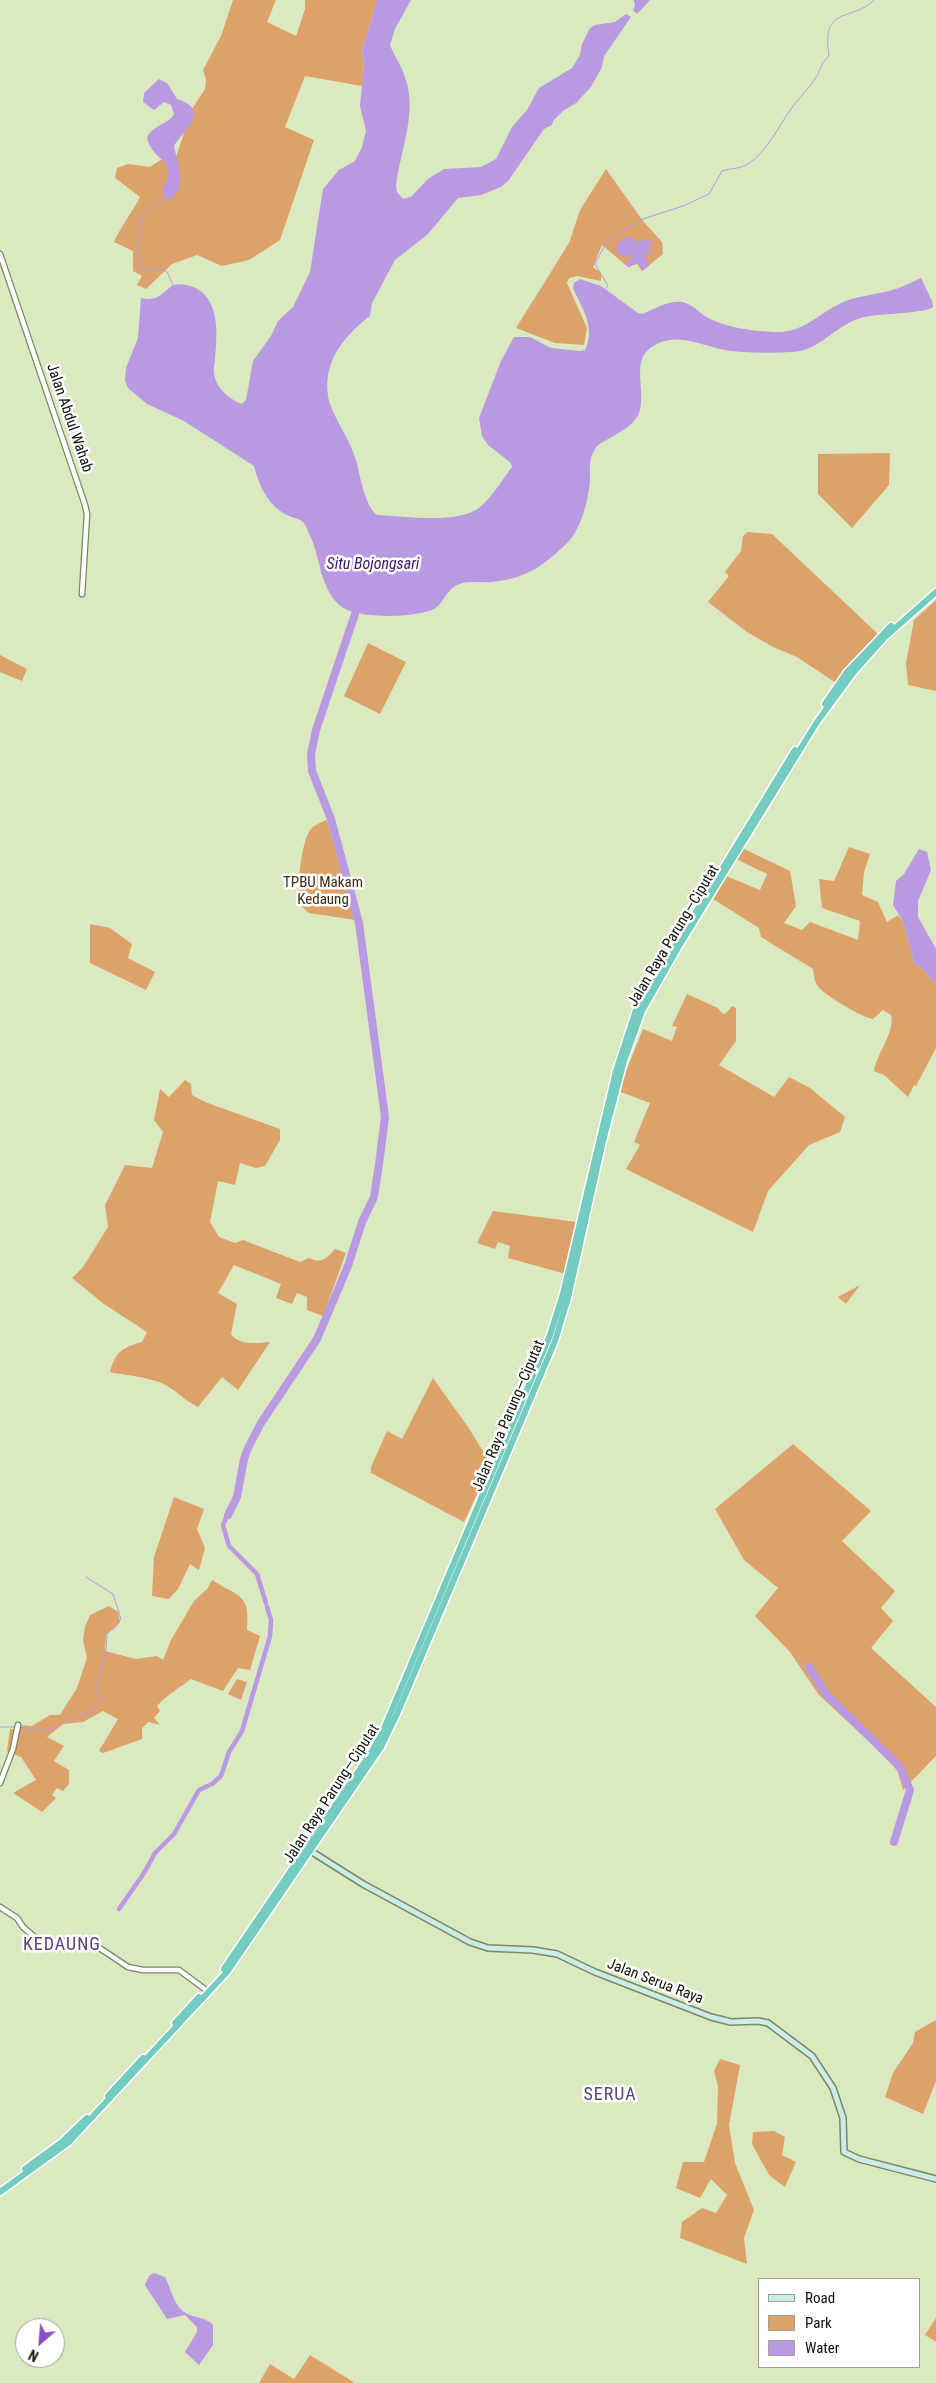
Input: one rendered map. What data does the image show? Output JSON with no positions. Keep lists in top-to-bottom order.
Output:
{
  "streets": {
    "highway": ["Jalan Raya Parung—Ciputat"],
    "main road": ["Jalan Serua Raya"],
    "street": ["Jalan Abdul Wahab"]
  },
  "crossings": [
    ["Jalan Raya Parung—Ciputat", "Jalan Serua Raya"]
  ],
  "districts": ["KEDAUNG", "SERUA"],
  "water": ["Situ Bojongsari"],
  "parks": ["TPBU Makam Kedaung"],
  "legend": ["Road", "Park", "Water"],
  "north": "bottom left"
}
